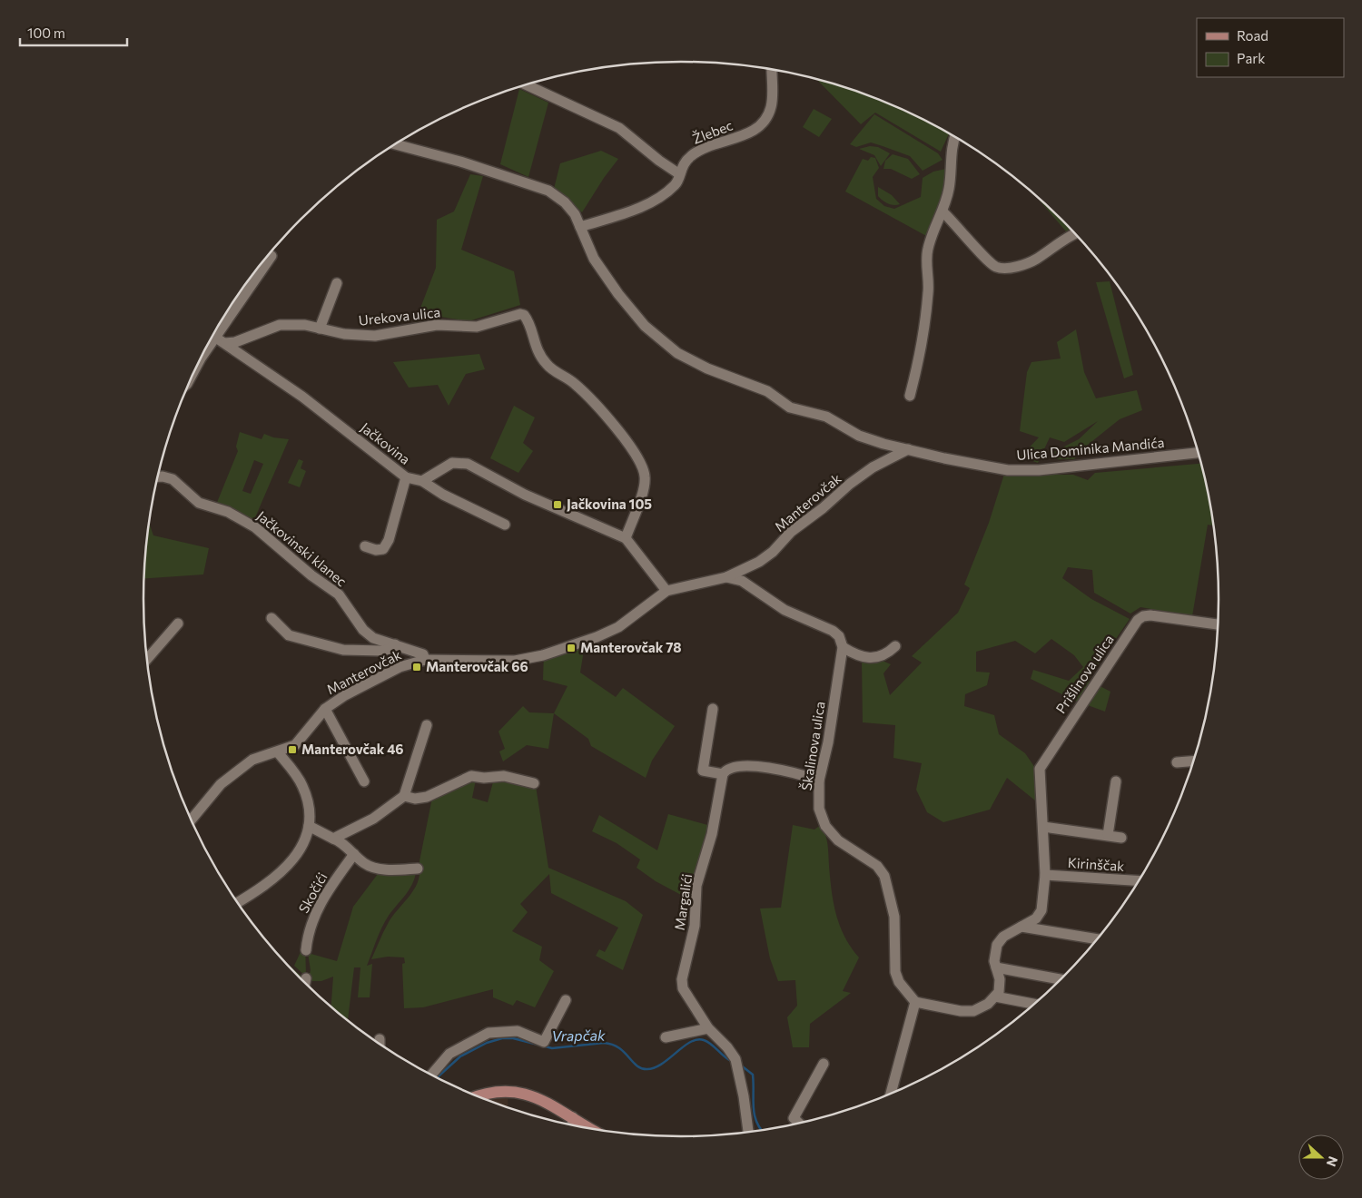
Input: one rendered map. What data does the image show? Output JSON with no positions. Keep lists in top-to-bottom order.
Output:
{
  "streets": {
    "street": [
      "Žlebec",
      "Urekova ulica",
      "Jačkovina",
      "Ulica Dominika Mandića",
      "Manterovčak",
      "Jačkovinski klanec",
      "Prišlinova ulica",
      "Škalinova ulica",
      "Kirinščak",
      "Skočići",
      "Margalići"
    ]
  },
  "crossings": [
    ["Žlebec", "Ulica Dominika Mandića"],
    ["Urekova ulica", "Jačkovina"],
    ["Ulica Dominika Mandića", "Manterovčak"],
    ["Manterovčak", "Jačkovinski klanec"],
    ["Prišlinova ulica", "Kirinščak"]
  ],
  "water": ["Vrapčak"],
  "places": {
    "transit": [
      "Jačkovina 105",
      "Manterovčak 78",
      "Manterovčak 66",
      "Manterovčak 46"
    ]
  },
  "legend": ["Road", "Park"],
  "scale_bar": "100 m",
  "north": "right"
}
